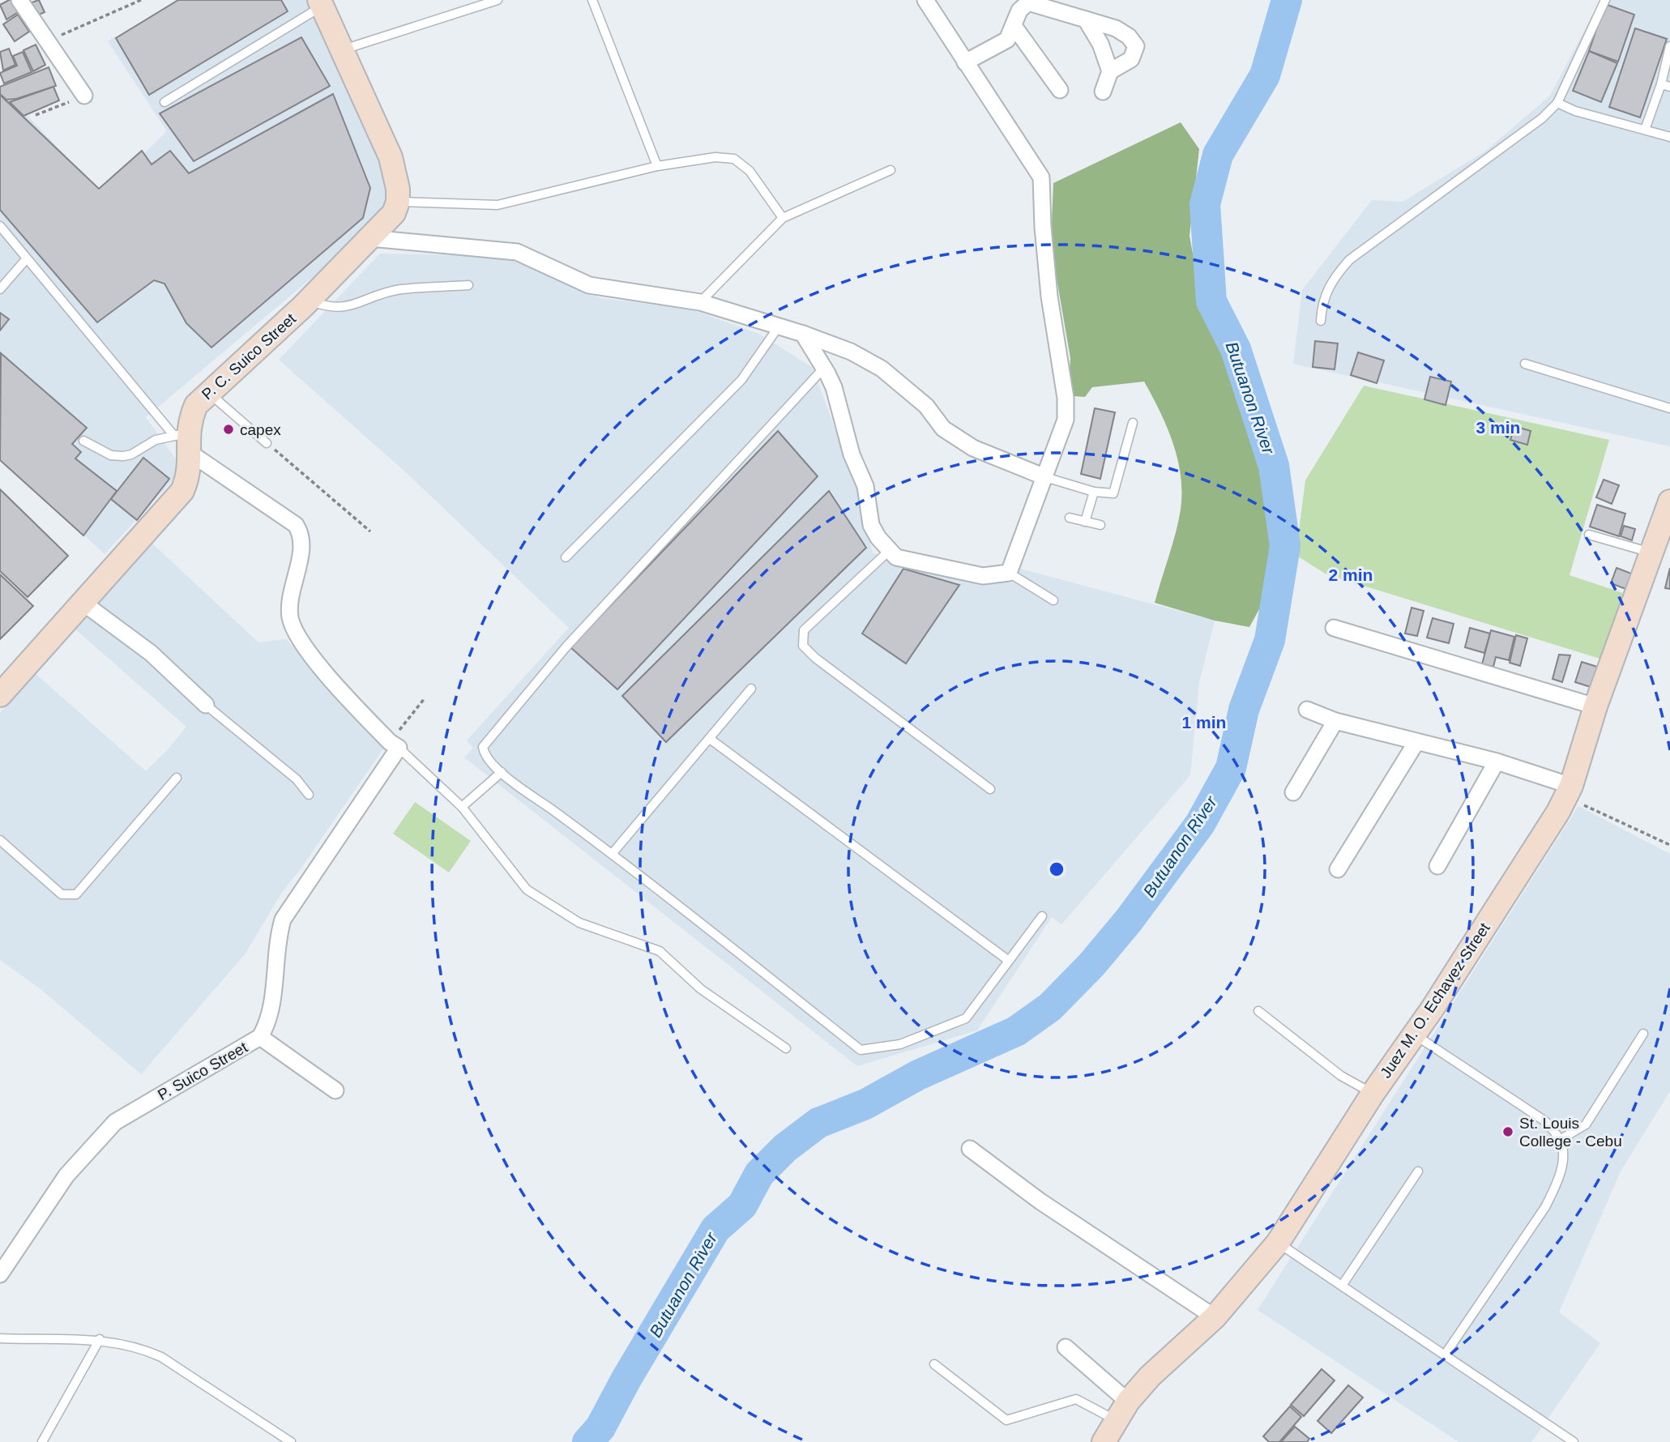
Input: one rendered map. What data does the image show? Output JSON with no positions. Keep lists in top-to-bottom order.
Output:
{
  "streets": {
    "street": ["P. C. Suico Street", "Juez M. O. Echavez Street", "P. Suico Street"]
  },
  "water": ["Butuanon River"],
  "places": ["capex", "St. Louis College - Cebu"],
  "rings": ["3 min", "2 min", "1 min"]
}
